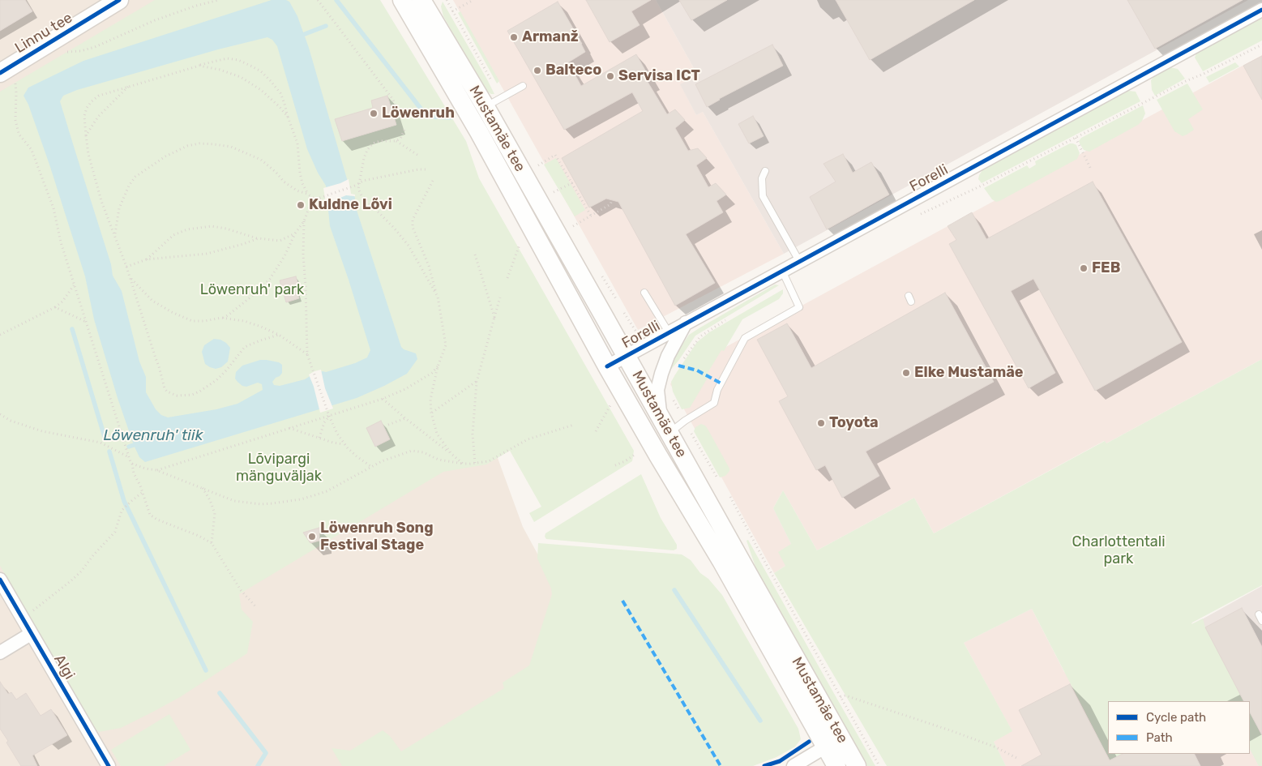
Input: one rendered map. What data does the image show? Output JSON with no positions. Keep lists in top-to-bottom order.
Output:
{
  "streets": {
    "main road": ["Linnu tee", "Mustamäe tee"],
    "street": ["Forelli", "Algi"]
  },
  "crossings": [
    ["Mustamäe tee", "Forelli"]
  ],
  "water": ["Löwenruh' tiik"],
  "parks": ["Löwenruh' park", "Lõvipargi mänguväljak", "Charlottentali park"],
  "places": [
    "Armanž",
    "Balteco",
    "Servisa ICT",
    "Löwenruh",
    "Kuldne Lõvi",
    "FEB",
    "Elke Mustamäe",
    "Toyota",
    "Löwenruh Song Festival Stage"
  ],
  "legend": ["Cycle path", "Path"]
}
